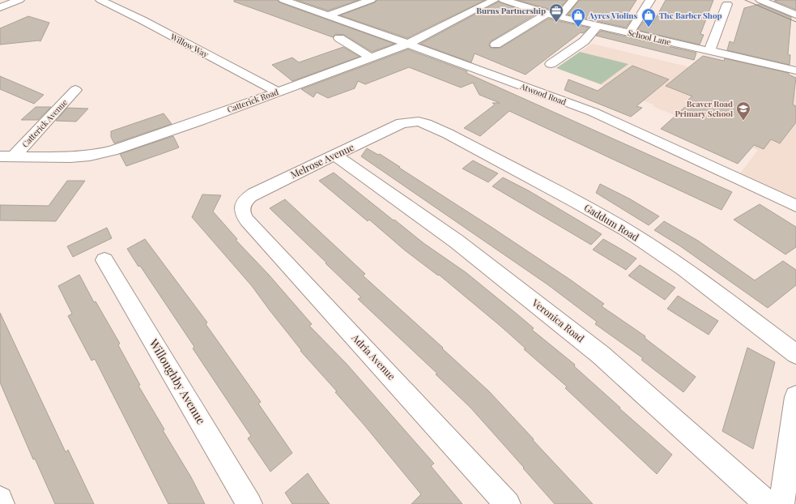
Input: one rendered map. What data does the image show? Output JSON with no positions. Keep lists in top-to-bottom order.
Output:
{
  "streets": {
    "street": [
      "School Lane",
      "Willow Way",
      "Atwood Road",
      "Catterick Road",
      "Catterick Avenue",
      "Melrose Avenue",
      "Gaddum Road",
      "Veronica Road",
      "Adria Avenue",
      "Willoughby Avenue"
    ]
  },
  "crossings": [
    ["Willow Way", "Catterick Road"],
    ["Atwood Road", "Catterick Road"],
    ["Catterick Road", "Catterick Avenue"],
    ["Melrose Avenue", "Gaddum Road"],
    ["Melrose Avenue", "Veronica Road"],
    ["Melrose Avenue", "Adria Avenue"]
  ],
  "places": {
    "office": ["Burns Partnership"],
    "shop": ["Ayres Violins", "The Barber Shop"],
    "school or university": ["Beaver Road Primary School"]
  }
}
